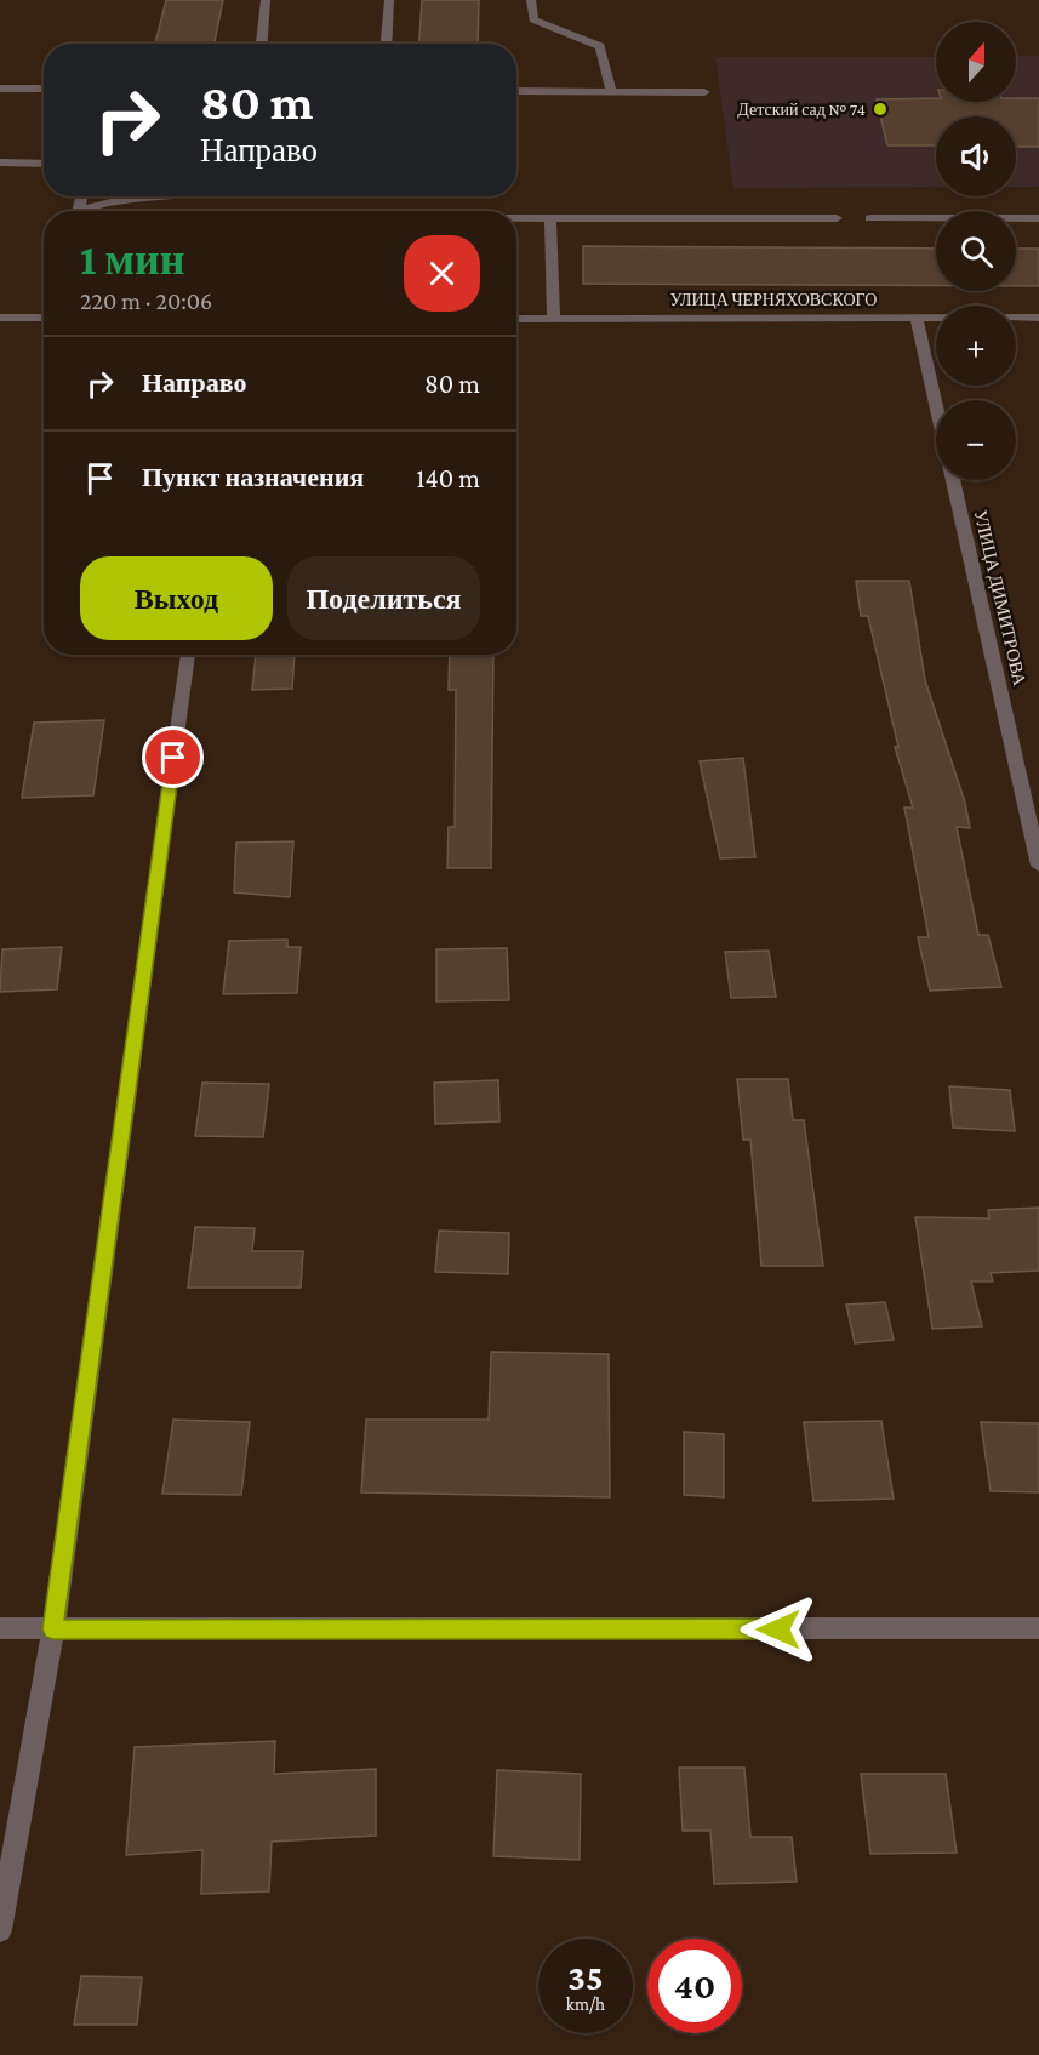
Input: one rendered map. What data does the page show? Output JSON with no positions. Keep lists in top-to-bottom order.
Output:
{
  "streets": {
    "street": ["УЛИЦА ЧЕРНЯХОВСКОГО", "УЛИЦА ДИМИТРОВА"]
  },
  "crossings": [
    ["УЛИЦА ЧЕРНЯХОВСКОГО", "УЛИЦА ДИМИТРОВА"]
  ],
  "places": ["Детский сад № 74"],
  "north": "top",
  "page": {
    "map_buttons": ["+", "−"],
    "turn": ["80 m", "Направо"],
    "heading": ["1 мин", "220 m · 20:06"],
    "list": [
      {
        "name": "Направо",
        "value": "80 m"
      },
      {
        "name": "Пункт назначения",
        "value": "140 m"
      }
    ],
    "buttons": ["Выход", "Поделиться"],
    "speed": "35 km/h",
    "limit": "40"
  }
}
